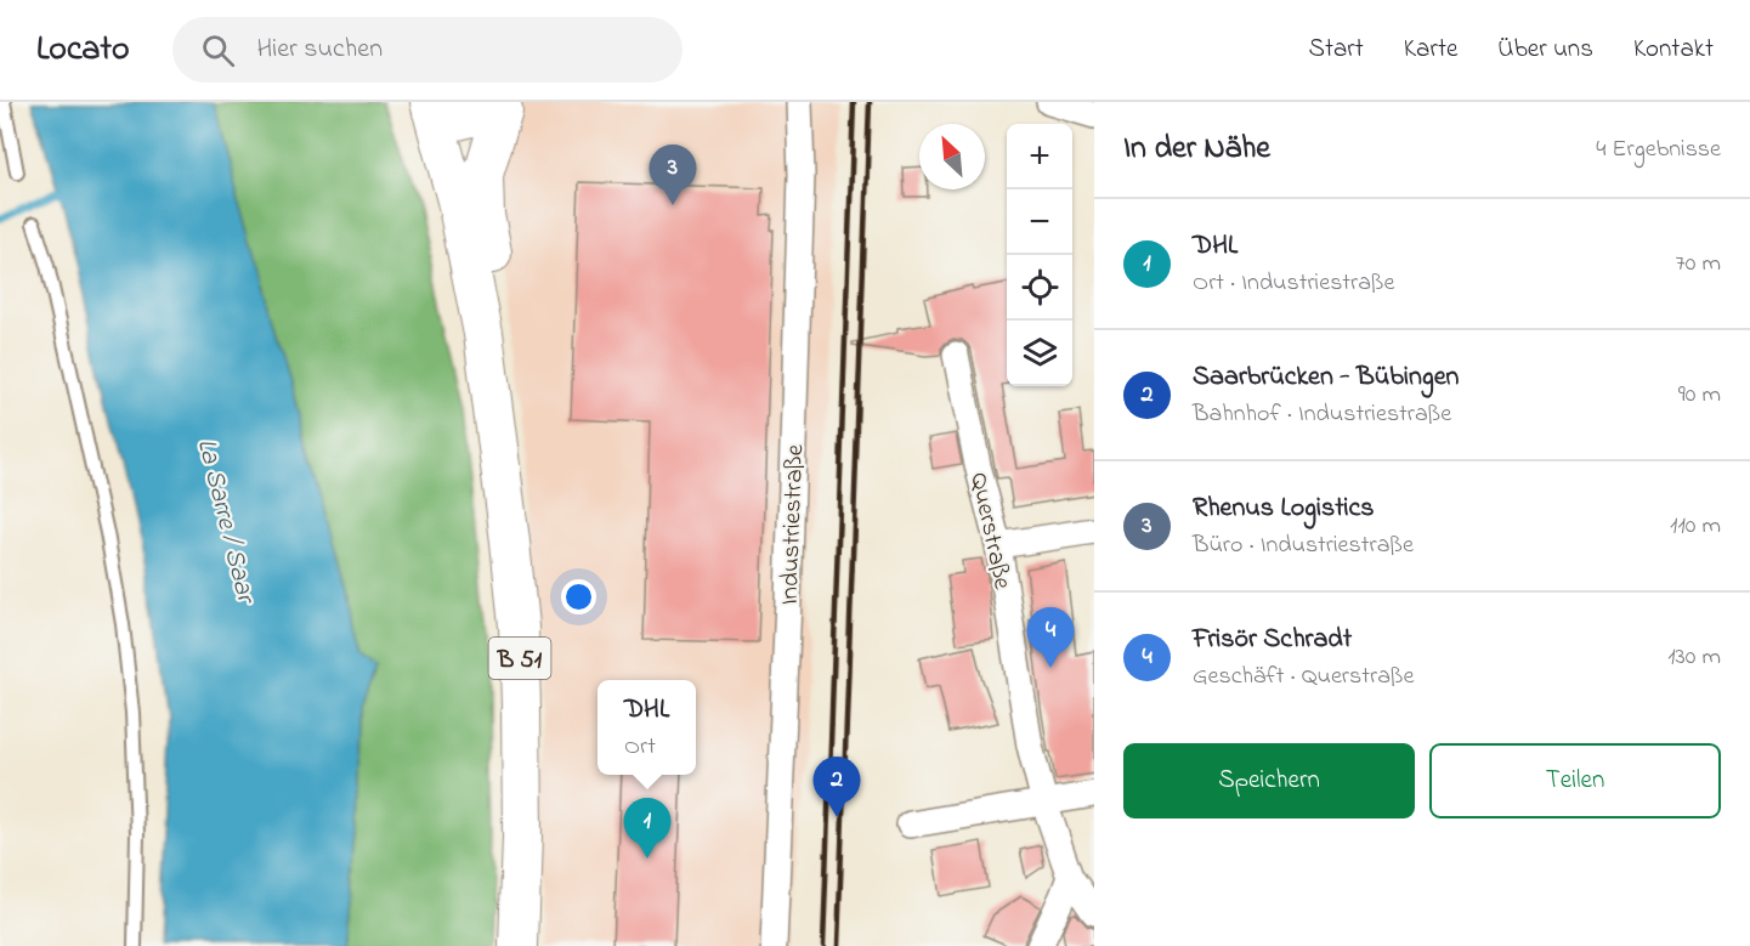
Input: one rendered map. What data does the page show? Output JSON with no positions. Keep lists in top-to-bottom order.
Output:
{
  "streets": {
    "main road": ["B 51"],
    "street": ["Industriestraße", "Querstraße"]
  },
  "water": ["La Sarre / Saar"],
  "north": "top left",
  "page": {
    "header": "Locato",
    "search": "Hier suchen",
    "nav": [
      "Start",
      "Karte",
      "Über uns",
      "Kontakt"
    ],
    "heading": ["In der Nähe", "4 Ergebnisse"],
    "map_buttons": ["+", "−"],
    "pins": [
      "3",
      "4",
      "2",
      "1"
    ],
    "list": [
      {
        "mark": "1",
        "name": "DHL",
        "note": "Ort · Industriestraße",
        "value": "70 m"
      },
      {
        "mark": "2",
        "name": "Saarbrücken - Bübingen",
        "note": "Bahnhof · Industriestraße",
        "value": "90 m"
      },
      {
        "mark": "3",
        "name": "Rhenus Logistics",
        "note": "Büro · Industriestraße",
        "value": "110 m"
      },
      {
        "mark": "4",
        "name": "Frisör Schradt",
        "note": "Geschäft · Querstraße",
        "value": "130 m"
      }
    ],
    "popup": ["DHL", "Ort"],
    "buttons": ["Speichern", "Teilen"]
  }
}
